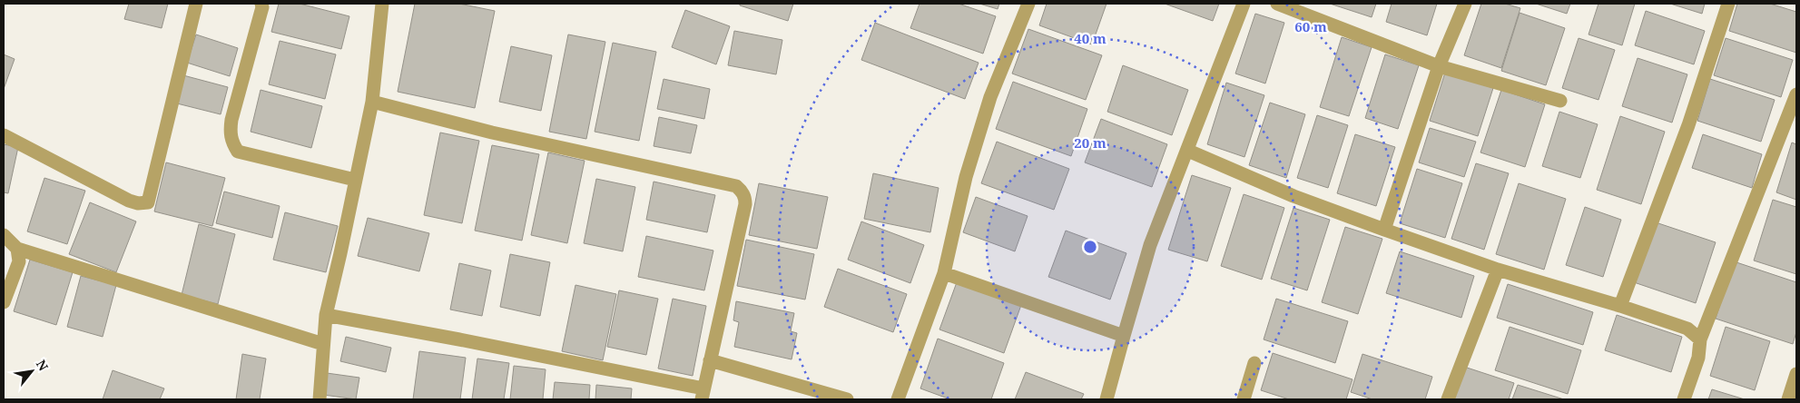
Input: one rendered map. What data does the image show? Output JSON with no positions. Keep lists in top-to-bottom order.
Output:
{
  "north": "top right",
  "rings": ["60 m", "40 m", "20 m"]
}
